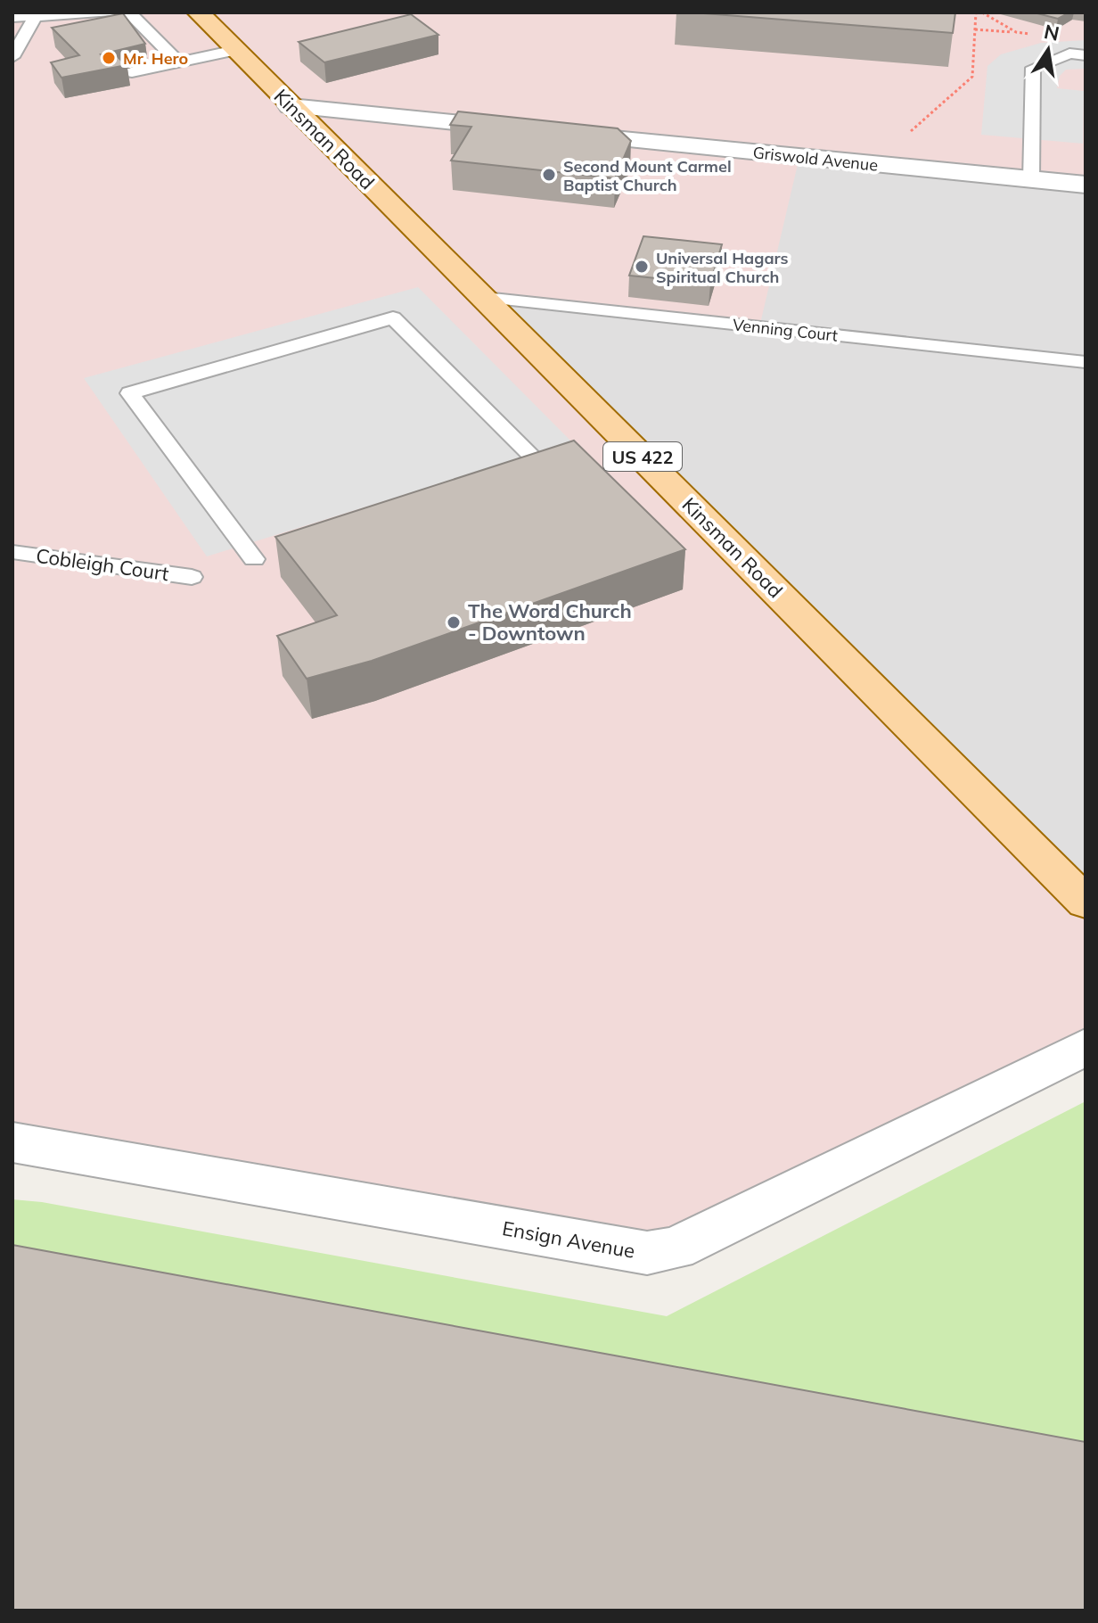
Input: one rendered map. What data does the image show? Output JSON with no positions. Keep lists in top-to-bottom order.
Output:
{
  "streets": {
    "main road": ["Kinsman Road", "US 422"],
    "street": ["Griswold Avenue", "Ensign Avenue"],
    "lane": ["Venning Court", "Cobleigh Court"]
  },
  "crossings": [
    ["Kinsman Road", "Venning Court"]
  ],
  "places": [
    "Mr. Hero",
    "Second Mount Carmel Baptist Church",
    "Universal Hagars Spiritual Church",
    "The Word Church - Downtown"
  ],
  "north": "top"
}
